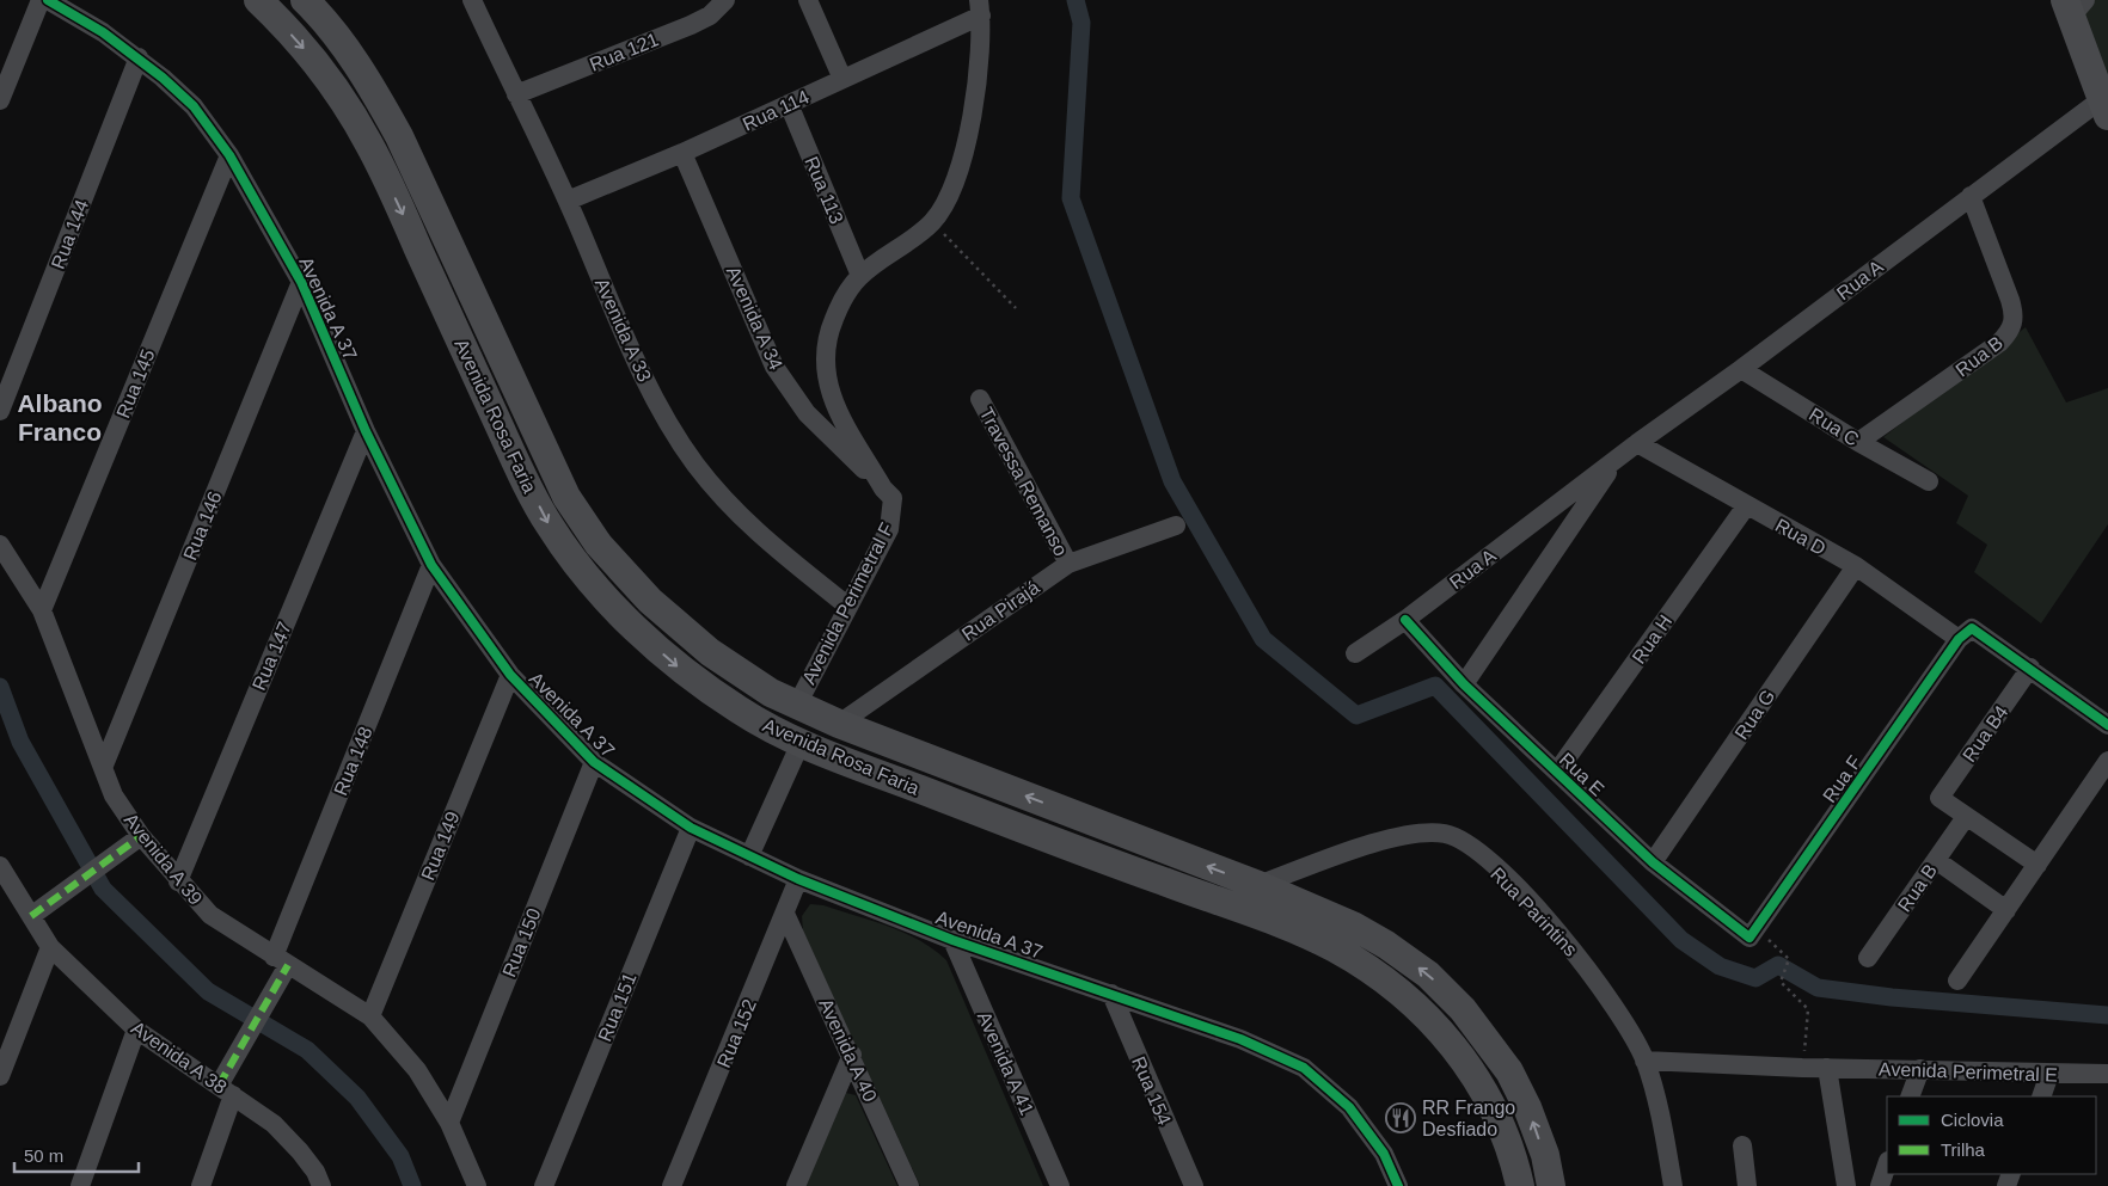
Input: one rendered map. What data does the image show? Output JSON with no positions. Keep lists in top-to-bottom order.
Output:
{
  "streets": {
    "street": [
      "Rua 121",
      "Rua 114",
      "Rua 113",
      "Rua 144",
      "Rua A",
      "Avenida A 37",
      "Avenida A 34",
      "Avenida A 33",
      "Rua B",
      "Rua 145",
      "Avenida Rosa Faria",
      "Rua C",
      "Travessa Remanso",
      "Rua 146",
      "Rua D",
      "Avenida Perimetral F",
      "Rua Pirajá",
      "Rua H",
      "Rua 147",
      "Rua G",
      "Rua B4",
      "Rua 148",
      "Rua E",
      "Rua F",
      "Rua 149",
      "Avenida A 39",
      "Rua Parintins",
      "Rua 150",
      "Rua 151",
      "Rua 152",
      "Avenida A 40",
      "Avenida A 38",
      "Avenida A 41",
      "Avenida Perimetral E",
      "Rua 154"
    ]
  },
  "crossings": [
    ["Rua 121", "Avenida A 33"],
    ["Rua 114", "Rua 113"],
    ["Rua 114", "Avenida A 34"],
    ["Rua 114", "Avenida A 33"],
    ["Rua 114", "Avenida Perimetral F"],
    ["Rua 113", "Avenida Perimetral F"],
    ["Rua 144", "Avenida A 37"],
    ["Rua A", "Rua B"],
    ["Rua A", "Rua C"],
    ["Rua A", "Rua D"],
    ["Rua A", "Rua E"],
    ["Avenida A 37", "Rua 145"],
    ["Avenida A 37", "Rua 146"],
    ["Avenida A 37", "Rua 147"],
    ["Avenida A 37", "Rua 148"],
    ["Avenida A 37", "Rua 149"],
    ["Avenida A 37", "Rua 150"],
    ["Avenida A 37", "Rua 151"],
    ["Avenida A 37", "Rua 152"],
    ["Avenida A 37", "Avenida A 41"],
    ["Avenida A 37", "Rua 154"],
    ["Avenida A 34", "Avenida Perimetral F"],
    ["Avenida A 33", "Avenida Perimetral F"],
    ["Rua B", "Rua C"],
    ["Rua B", "Rua B4"],
    ["Rua 145", "Avenida A 39"],
    ["Avenida Rosa Faria", "Avenida Perimetral F"],
    ["Avenida Rosa Faria", "Rua Pirajá"],
    ["Avenida Rosa Faria", "Rua Parintins"],
    ["Travessa Remanso", "Rua Pirajá"],
    ["Rua 146", "Avenida A 39"],
    ["Rua D", "Rua H"],
    ["Rua D", "Rua G"],
    ["Rua D", "Rua F"],
    ["Rua H", "Rua E"],
    ["Rua 147", "Avenida A 39"],
    ["Rua G", "Rua E"],
    ["Rua 148", "Avenida A 39"],
    ["Rua 148", "Avenida A 38"],
    ["Rua E", "Rua F"],
    ["Rua 149", "Avenida A 39"],
    ["Avenida A 39", "Rua 150"],
    ["Rua Parintins", "Avenida Perimetral E"],
    ["Rua 152", "Avenida A 40"]
  ],
  "districts": ["Albano Franco"],
  "places": {
    "restaurant": ["RR Frango Desfiado"]
  },
  "legend": ["Ciclovia", "Trilha"],
  "scale_bar": "50 m"
}
